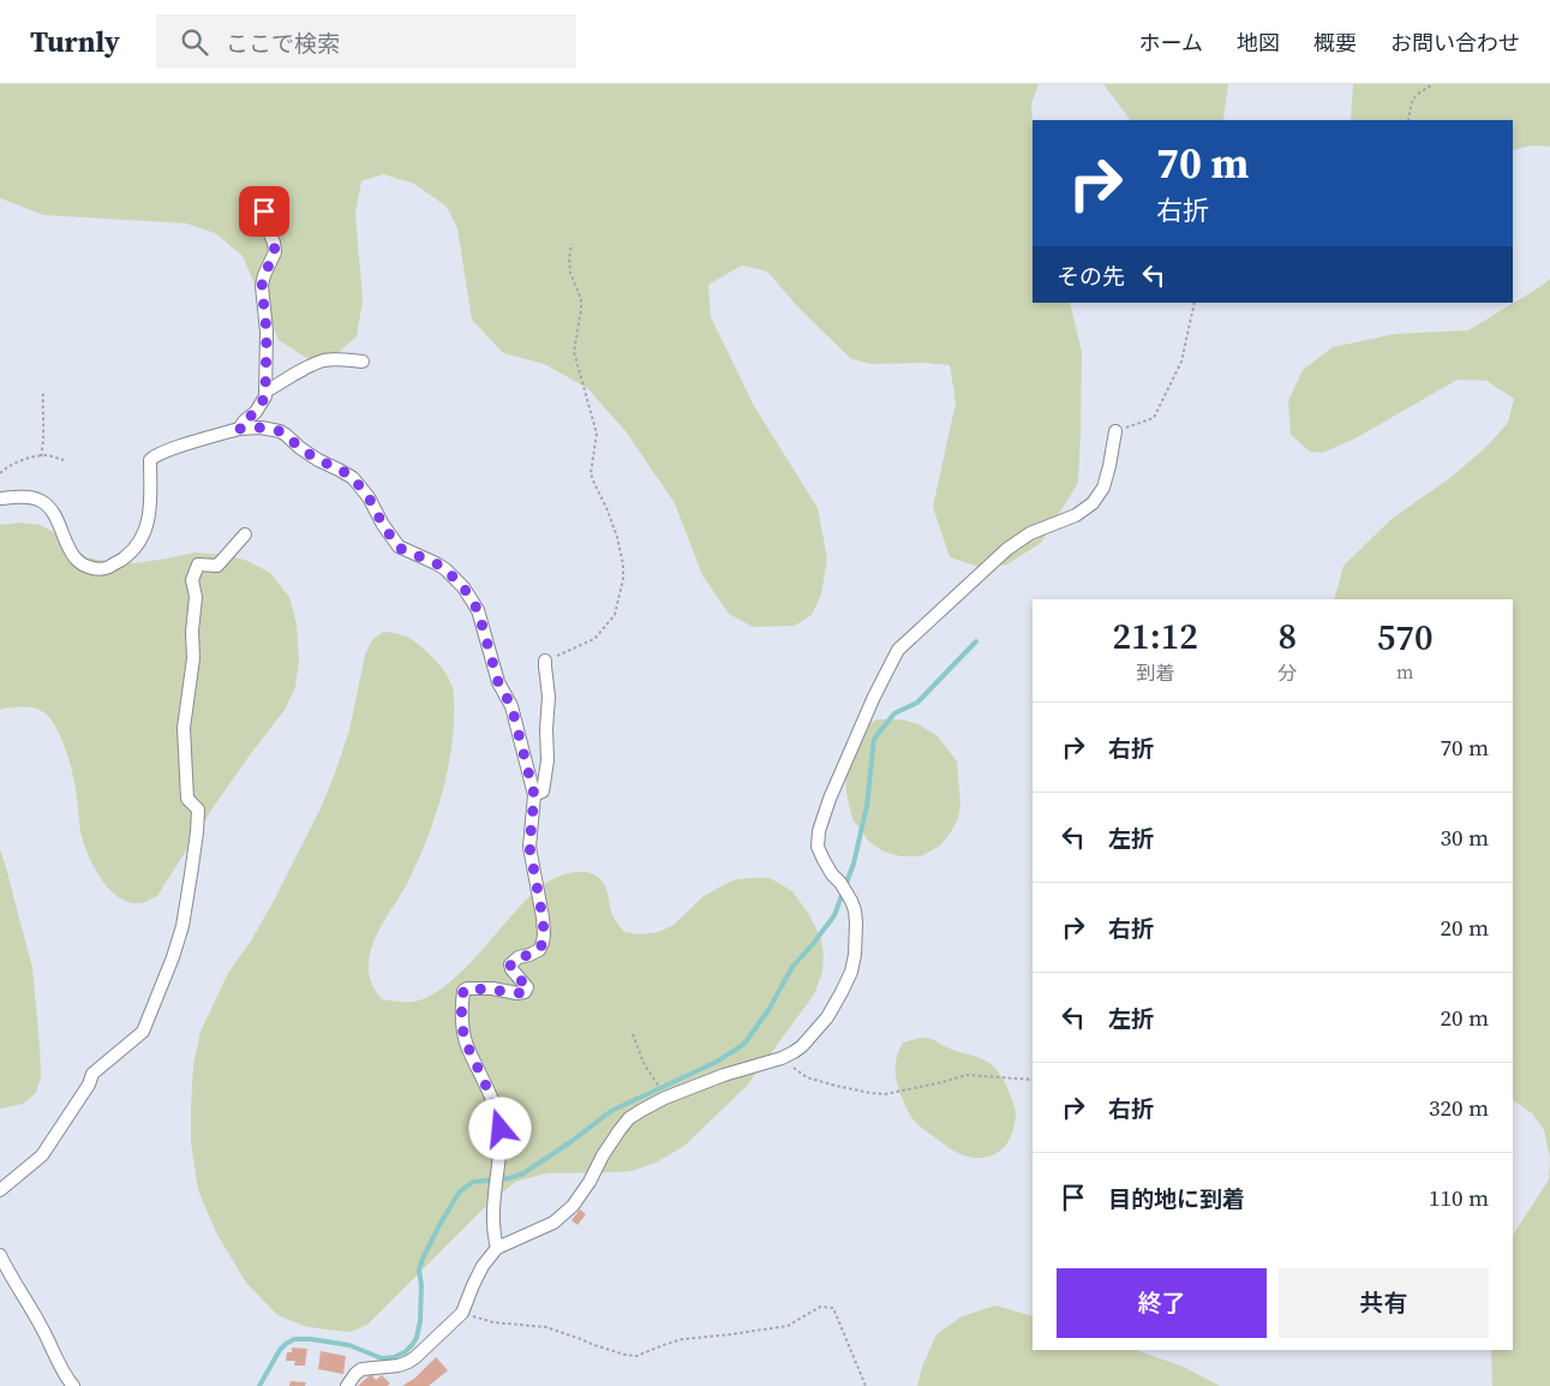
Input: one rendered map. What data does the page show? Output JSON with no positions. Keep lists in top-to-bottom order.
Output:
{
  "page": {
    "header": "Turnly",
    "search": "ここで検索",
    "nav": [
      "ホーム",
      "地図",
      "概要",
      "お問い合わせ"
    ],
    "turn": ["70 m", "右折"],
    "then": "その先",
    "eta": [
      "21:12",
      "到着",
      "8",
      "分",
      "570",
      "m"
    ],
    "list": [
      {
        "name": "右折",
        "value": "70 m"
      },
      {
        "name": "左折",
        "value": "30 m"
      },
      {
        "name": "右折",
        "value": "20 m"
      },
      {
        "name": "左折",
        "value": "20 m"
      },
      {
        "name": "右折",
        "value": "320 m"
      },
      {
        "name": "目的地に到着",
        "value": "110 m"
      }
    ],
    "buttons": ["終了", "共有"]
  }
}
